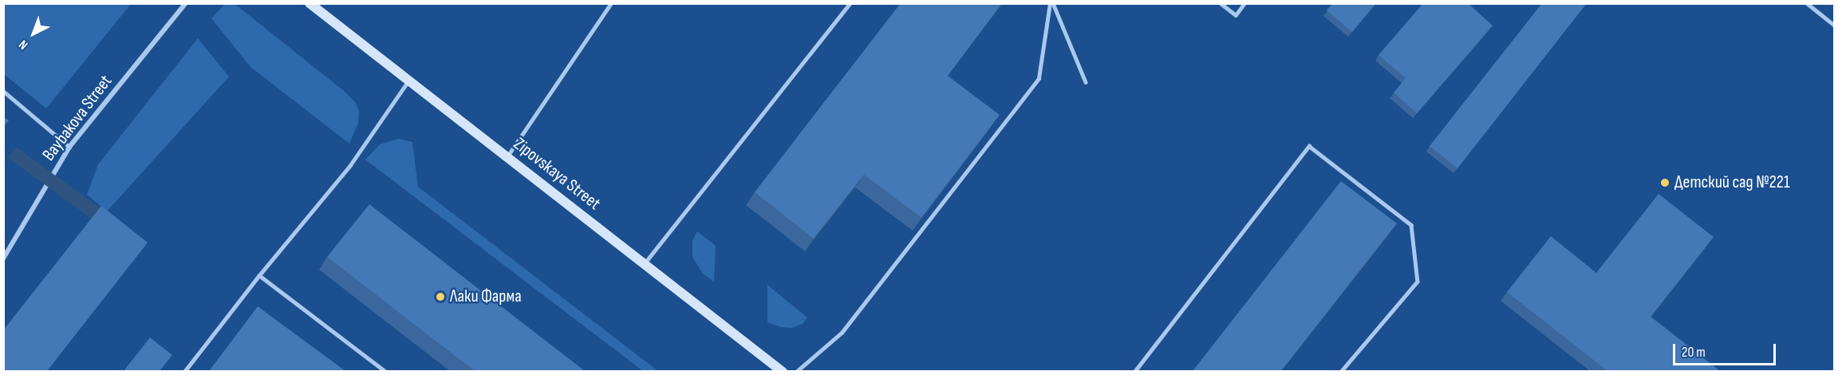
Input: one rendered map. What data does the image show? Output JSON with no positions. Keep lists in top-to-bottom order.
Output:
{
  "streets": {
    "street": ["Baybakova Street", "Zipovskaya Street"]
  },
  "places": ["Детский сад №221", "Лаки Фарма"],
  "scale_bar": "20 m",
  "north": "bottom left"
}
